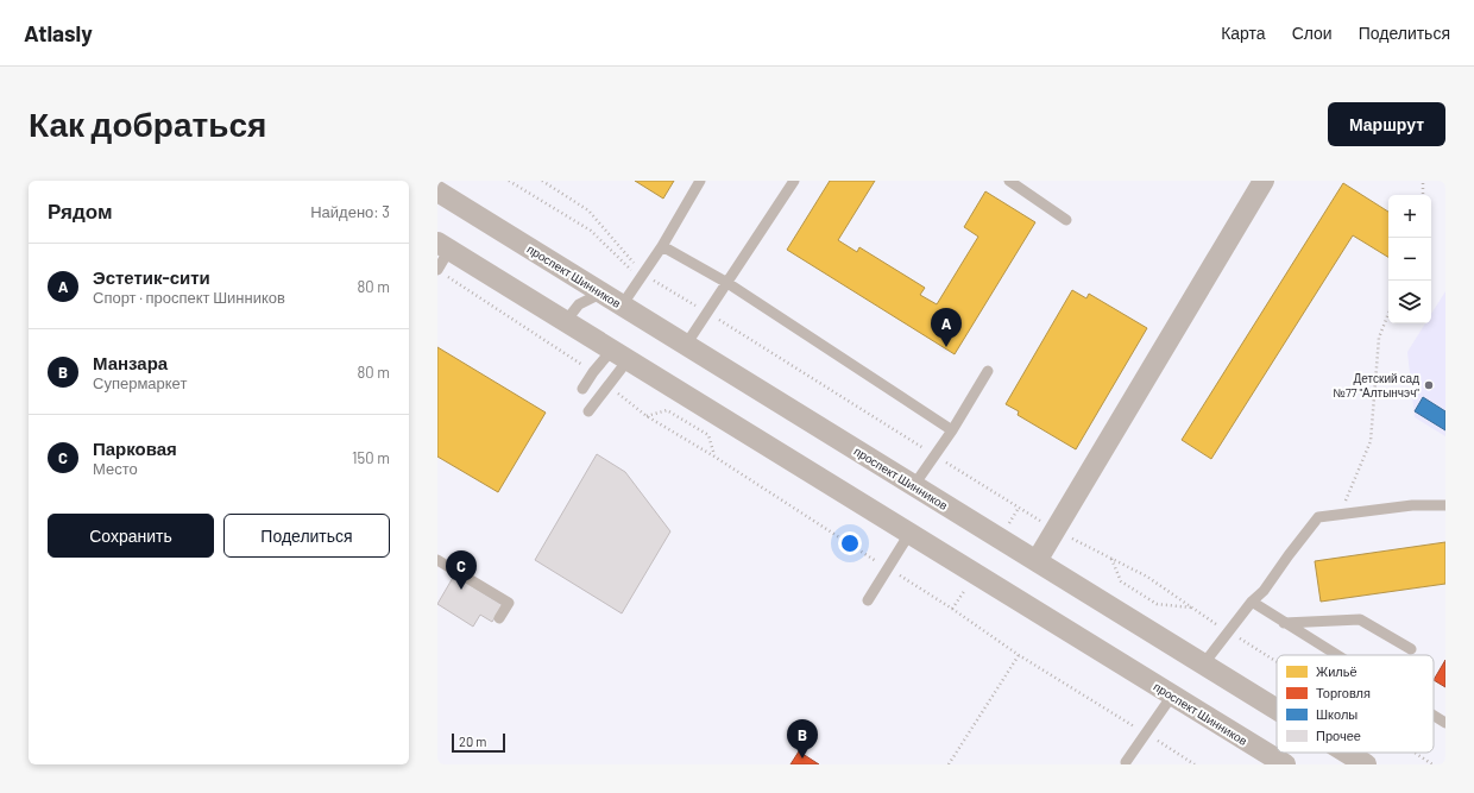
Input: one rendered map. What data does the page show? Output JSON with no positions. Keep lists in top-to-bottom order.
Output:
{
  "streets": {
    "street": ["проспект Шинников"]
  },
  "places": ["Детский сад №77 \"Алтынчэч\""],
  "legend": [
    "Жильё",
    "Торговля",
    "Школы",
    "Прочее"
  ],
  "scale_bar": "20 m",
  "page": {
    "header": "Atlasly",
    "nav": ["Карта", "Слои", "Поделиться"],
    "buttons": [
      "Маршрут",
      ["Сохранить", "Поделиться"]
    ],
    "title": "Как добраться",
    "heading": ["Рядом", "Найдено: 3"],
    "map_buttons": ["+", "−"],
    "list": [
      {
        "mark": "A",
        "name": "Эстетик-сити",
        "note": "Спорт · проспект Шинников",
        "value": "80 m"
      },
      {
        "mark": "B",
        "name": "Манзара",
        "note": "Супермаркет",
        "value": "80 m"
      },
      {
        "mark": "C",
        "name": "Парковая",
        "note": "Место",
        "value": "150 m"
      }
    ],
    "pins": ["A", "C", "B"],
    "scale": "20 m"
  }
}
